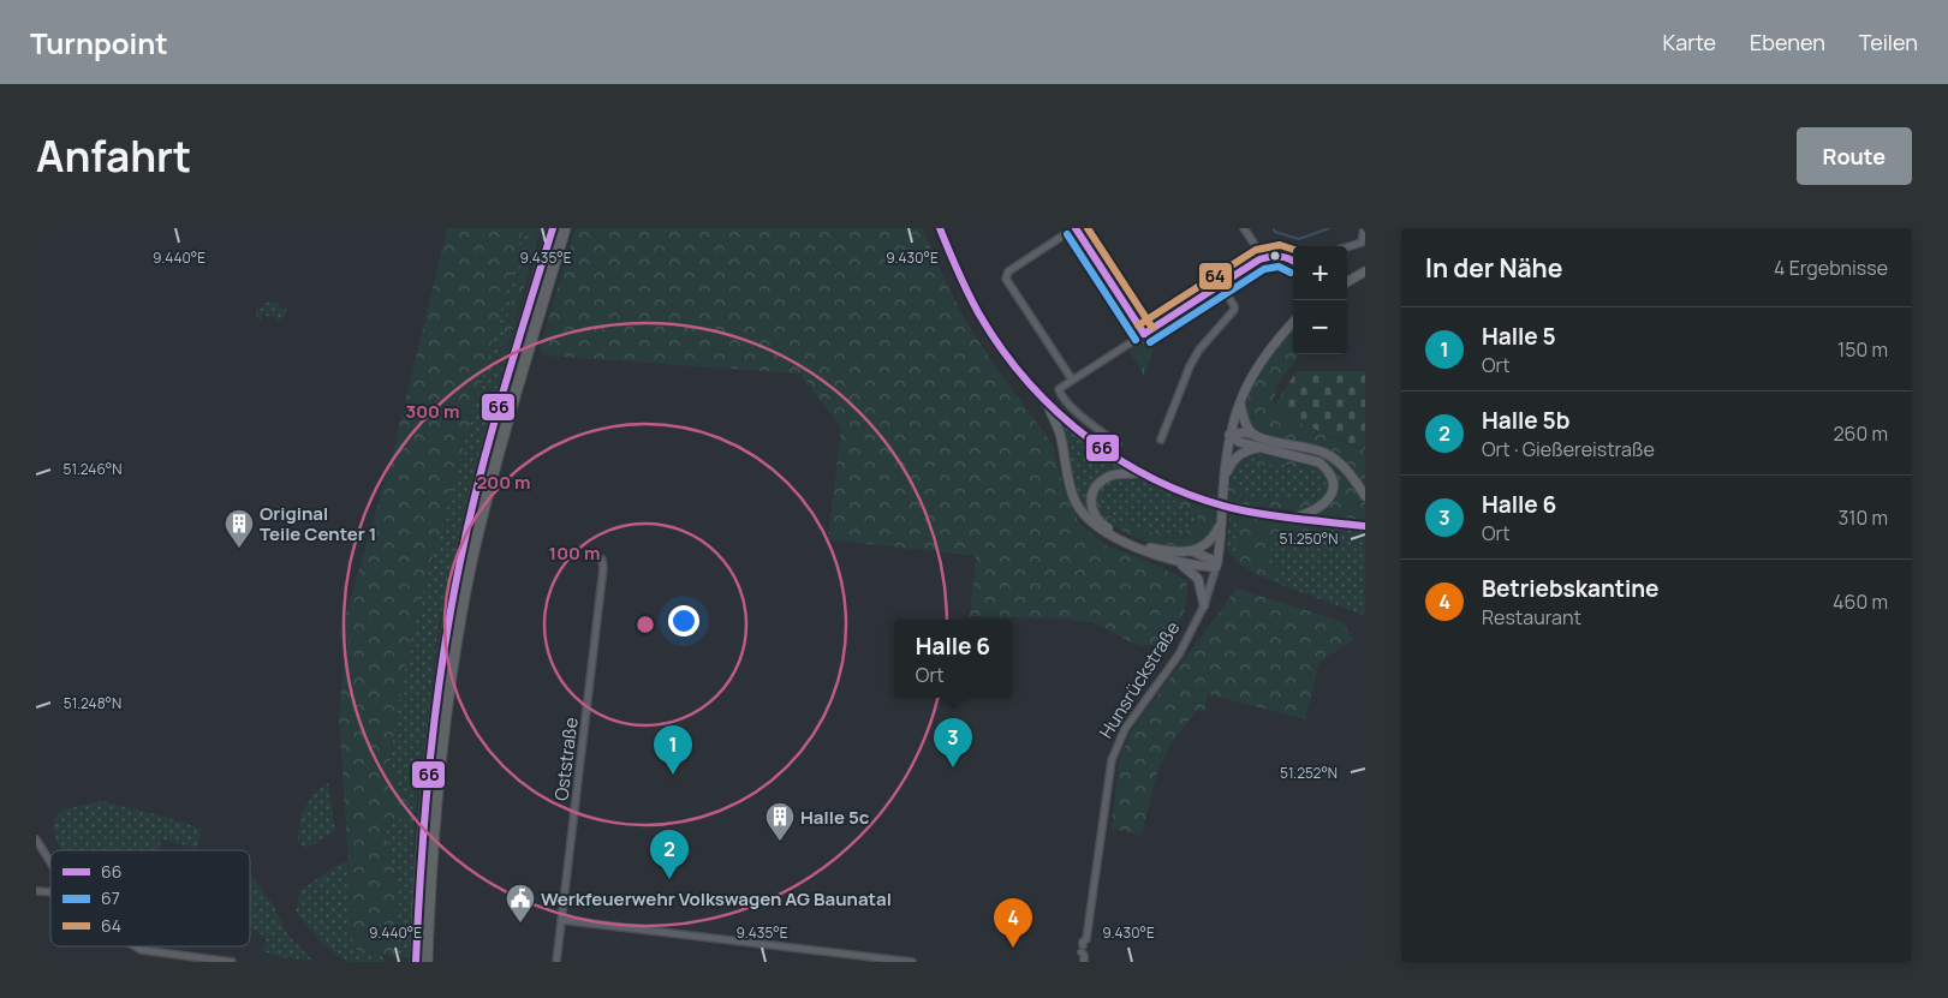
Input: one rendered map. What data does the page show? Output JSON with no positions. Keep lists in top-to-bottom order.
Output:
{
  "streets": {
    "main road": ["Hunsrückstraße"],
    "street": ["Oststraße"]
  },
  "places": {
    "building": ["Original Teile Center 1", "Halle 5c"],
    "public building": ["Werkfeuerwehr Volkswagen AG Baunatal"]
  },
  "lines": ["transit line 66", "transit line 64", "transit line 67"],
  "legend": ["66", "67", "64"],
  "page": {
    "header": "Turnpoint",
    "nav": ["Karte", "Ebenen", "Teilen"],
    "title": "Anfahrt",
    "buttons": "Route",
    "heading": ["In der Nähe", "4 Ergebnisse"],
    "map_buttons": ["+", "−"],
    "list": [
      {
        "mark": "1",
        "name": "Halle 5",
        "note": "Ort",
        "value": "150 m"
      },
      {
        "mark": "2",
        "name": "Halle 5b",
        "note": "Ort · Gießereistraße",
        "value": "260 m"
      },
      {
        "mark": "3",
        "name": "Halle 6",
        "note": "Ort",
        "value": "310 m"
      },
      {
        "mark": "4",
        "name": "Betriebskantine",
        "note": "Restaurant",
        "value": "460 m"
      }
    ],
    "popup": ["Halle 6", "Ort"],
    "pins": [
      "3",
      "1",
      "2",
      "4"
    ]
  },
  "coordinates": [
    "9.440°E",
    "9.435°E",
    "9.430°E",
    "51.246°N",
    "51.250°N",
    "51.248°N",
    "51.252°N"
  ],
  "rings": ["300 m", "200 m", "100 m"]
}
